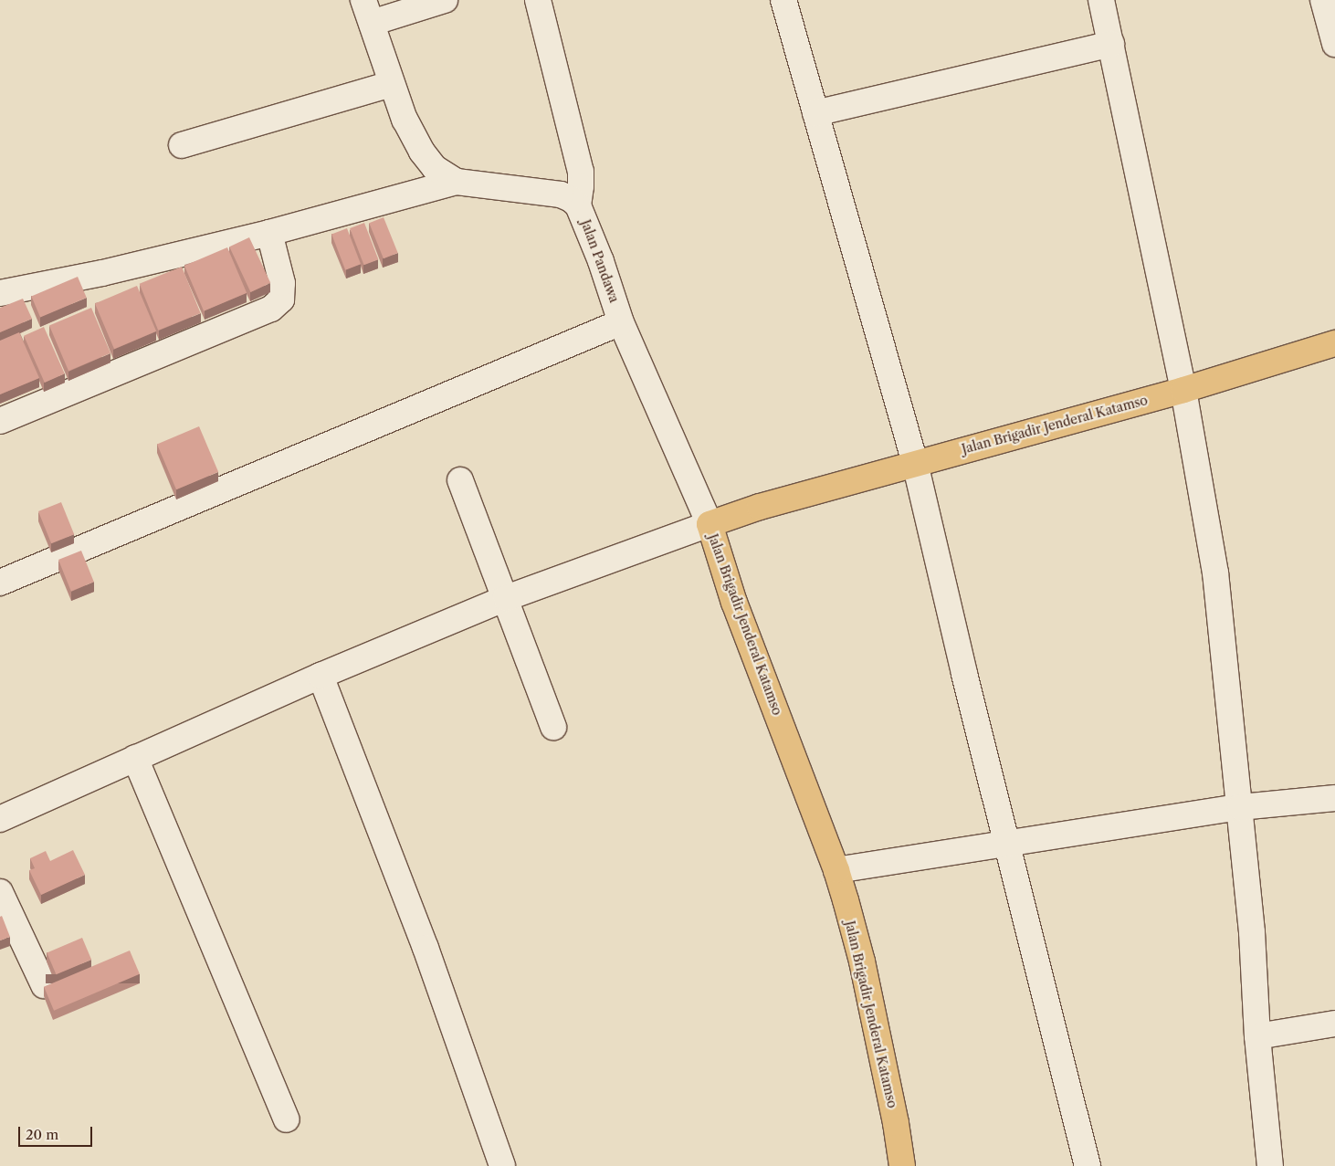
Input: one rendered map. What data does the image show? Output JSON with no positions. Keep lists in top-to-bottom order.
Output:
{
  "streets": {
    "main road": ["Jalan Brigadir Jenderal Katamso"],
    "street": ["Jalan Pandawa"]
  },
  "crossings": [
    ["Jalan Pandawa", "Jalan Brigadir Jenderal Katamso"]
  ],
  "scale_bar": "20 m"
}
